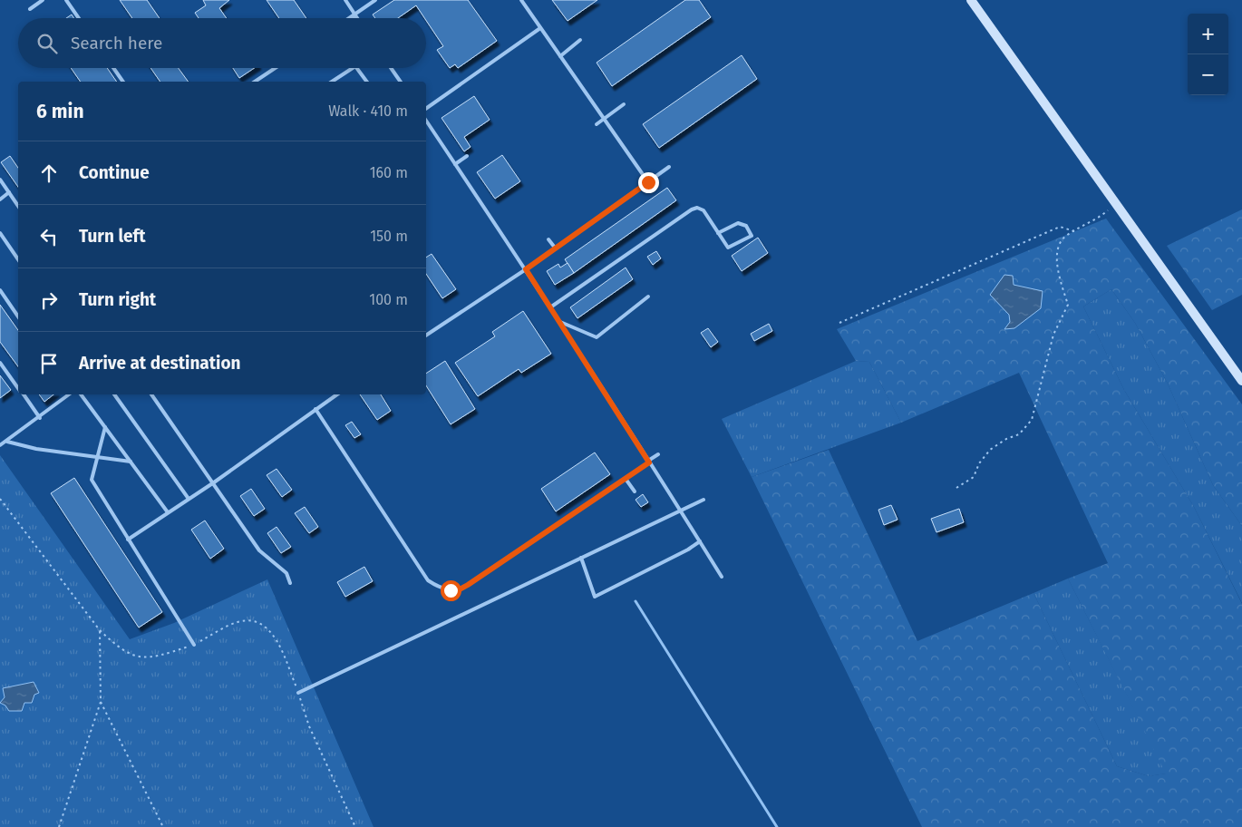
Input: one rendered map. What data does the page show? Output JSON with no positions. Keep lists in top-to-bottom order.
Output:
{
  "page": {
    "map_buttons": ["+", "−"],
    "search": "Search here",
    "heading": ["6 min", "Walk · 410 m"],
    "list": [
      ["Continue", "160 m"],
      ["Turn left", "150 m"],
      ["Turn right", "100 m"],
      "Arrive at destination"
    ]
  }
}
